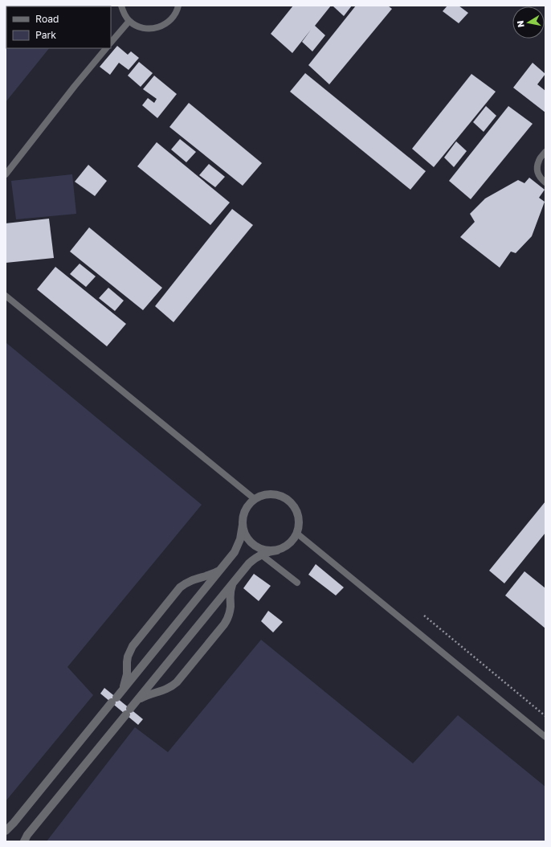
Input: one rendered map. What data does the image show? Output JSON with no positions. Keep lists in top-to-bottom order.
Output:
{
  "legend": ["Road", "Park"],
  "north": "left"
}
